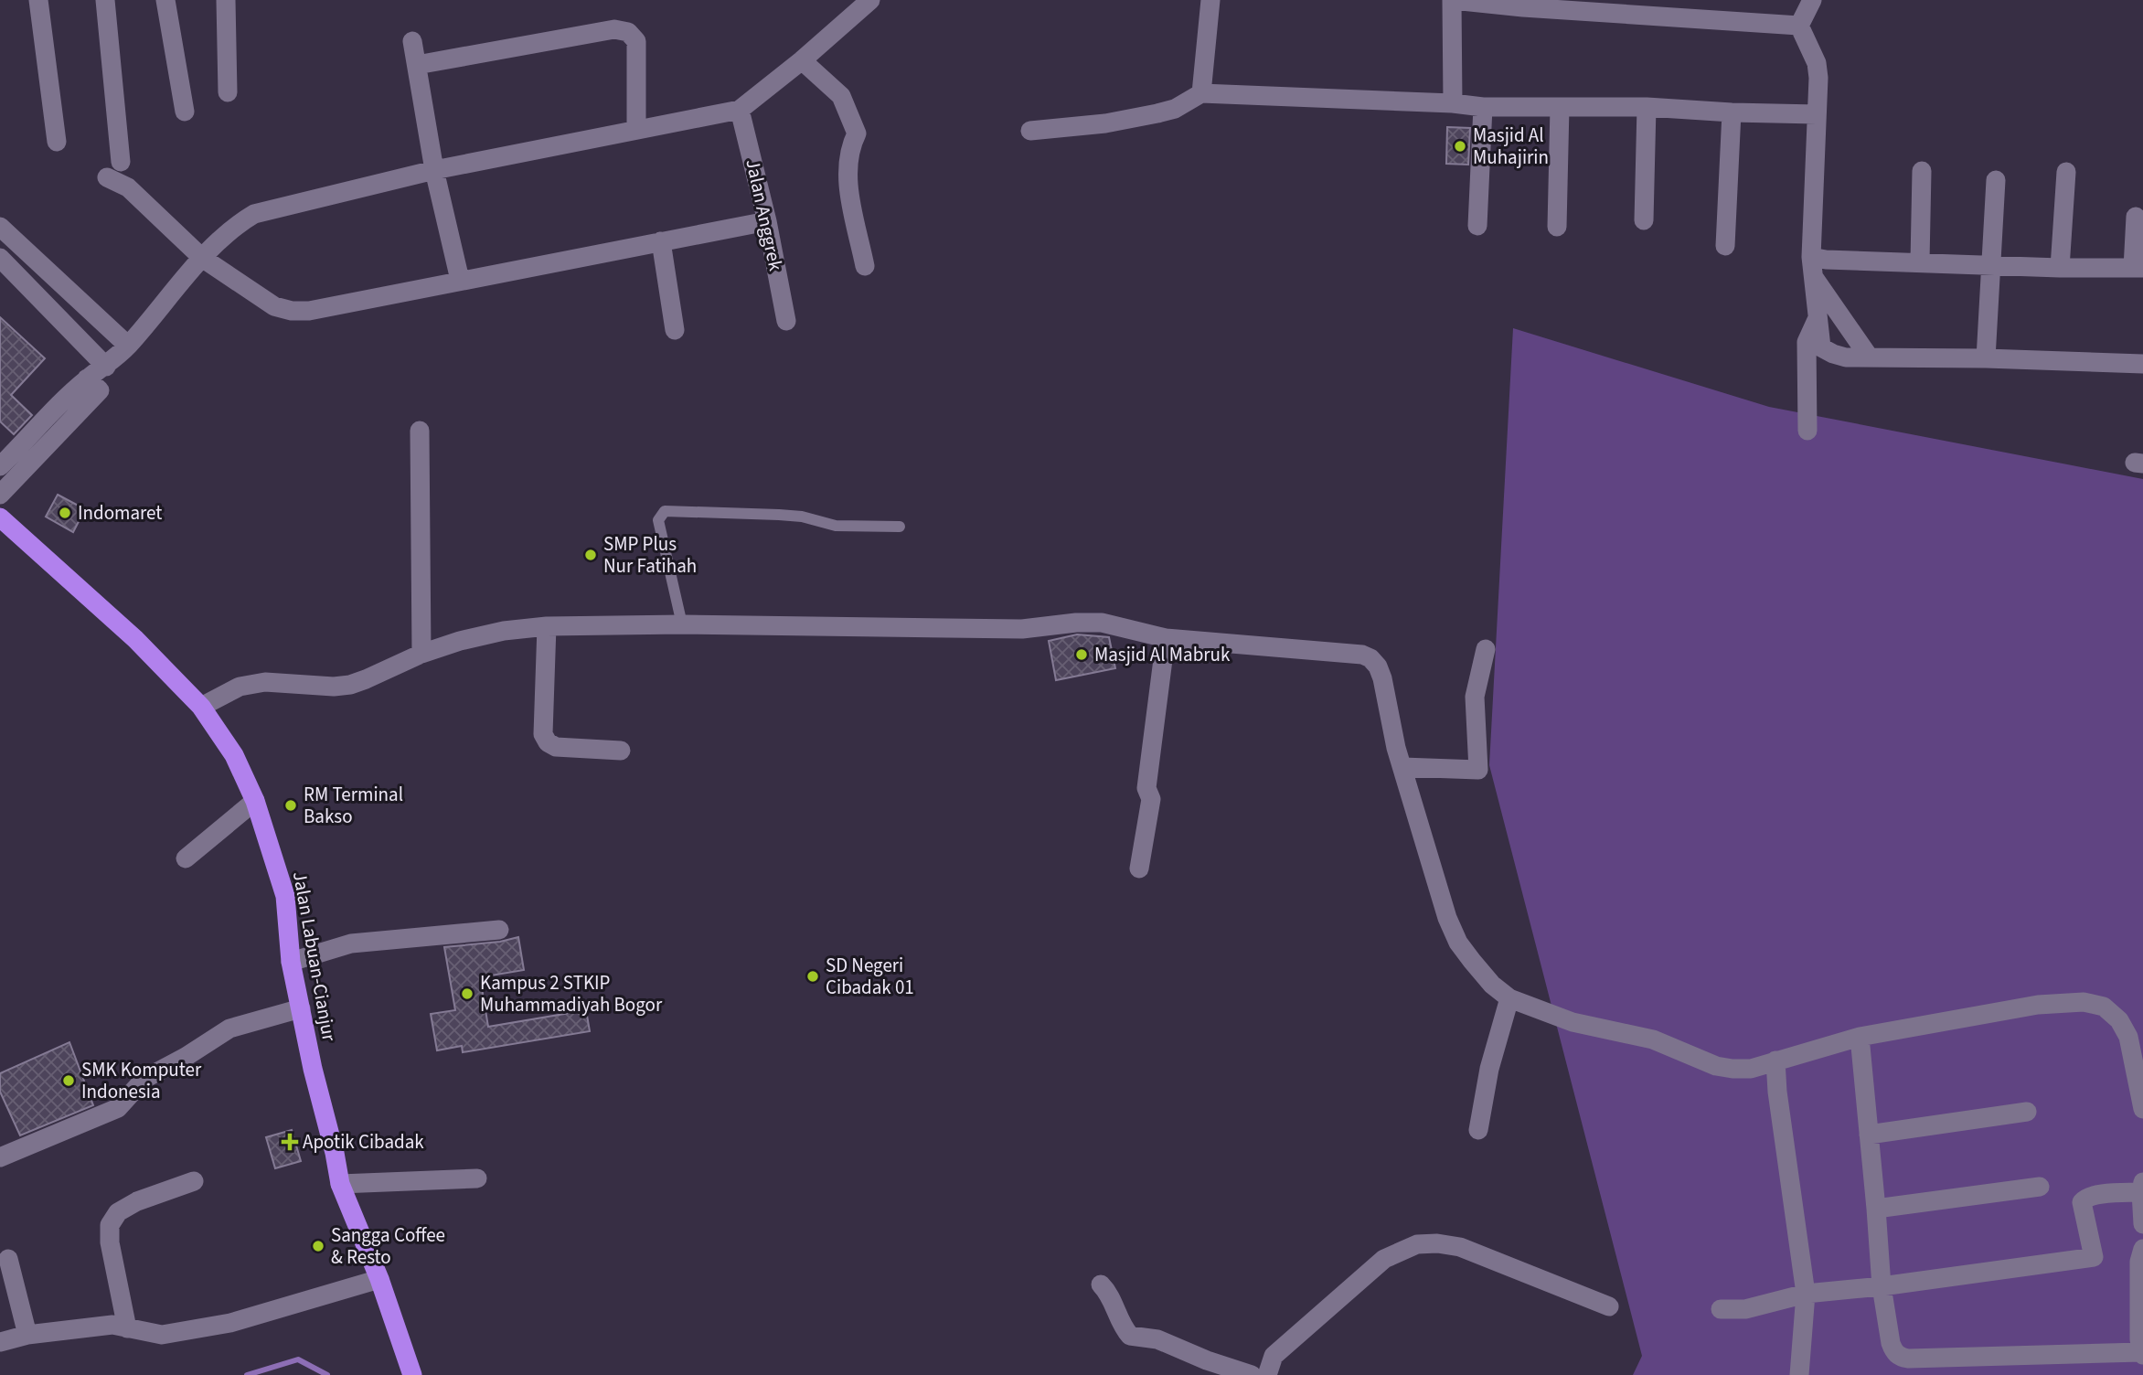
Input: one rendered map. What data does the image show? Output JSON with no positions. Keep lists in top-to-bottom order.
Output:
{
  "streets": {
    "highway": ["Jalan Labuan-Cianjur"],
    "street": ["Jalan Anggrek"]
  },
  "places": {
    "other": [
      "Masjid Al Muhajirin",
      "Indomaret",
      "SMP Plus Nur Fatihah",
      "Masjid Al Mabruk",
      "RM Terminal Bakso",
      "SD Negeri Cibadak 01",
      "Kampus 2 STKIP Muhammadiyah Bogor",
      "SMK Komputer Indonesia",
      "Sangga Coffee & Resto"
    ],
    "health": ["Apotik Cibadak"]
  }
}
